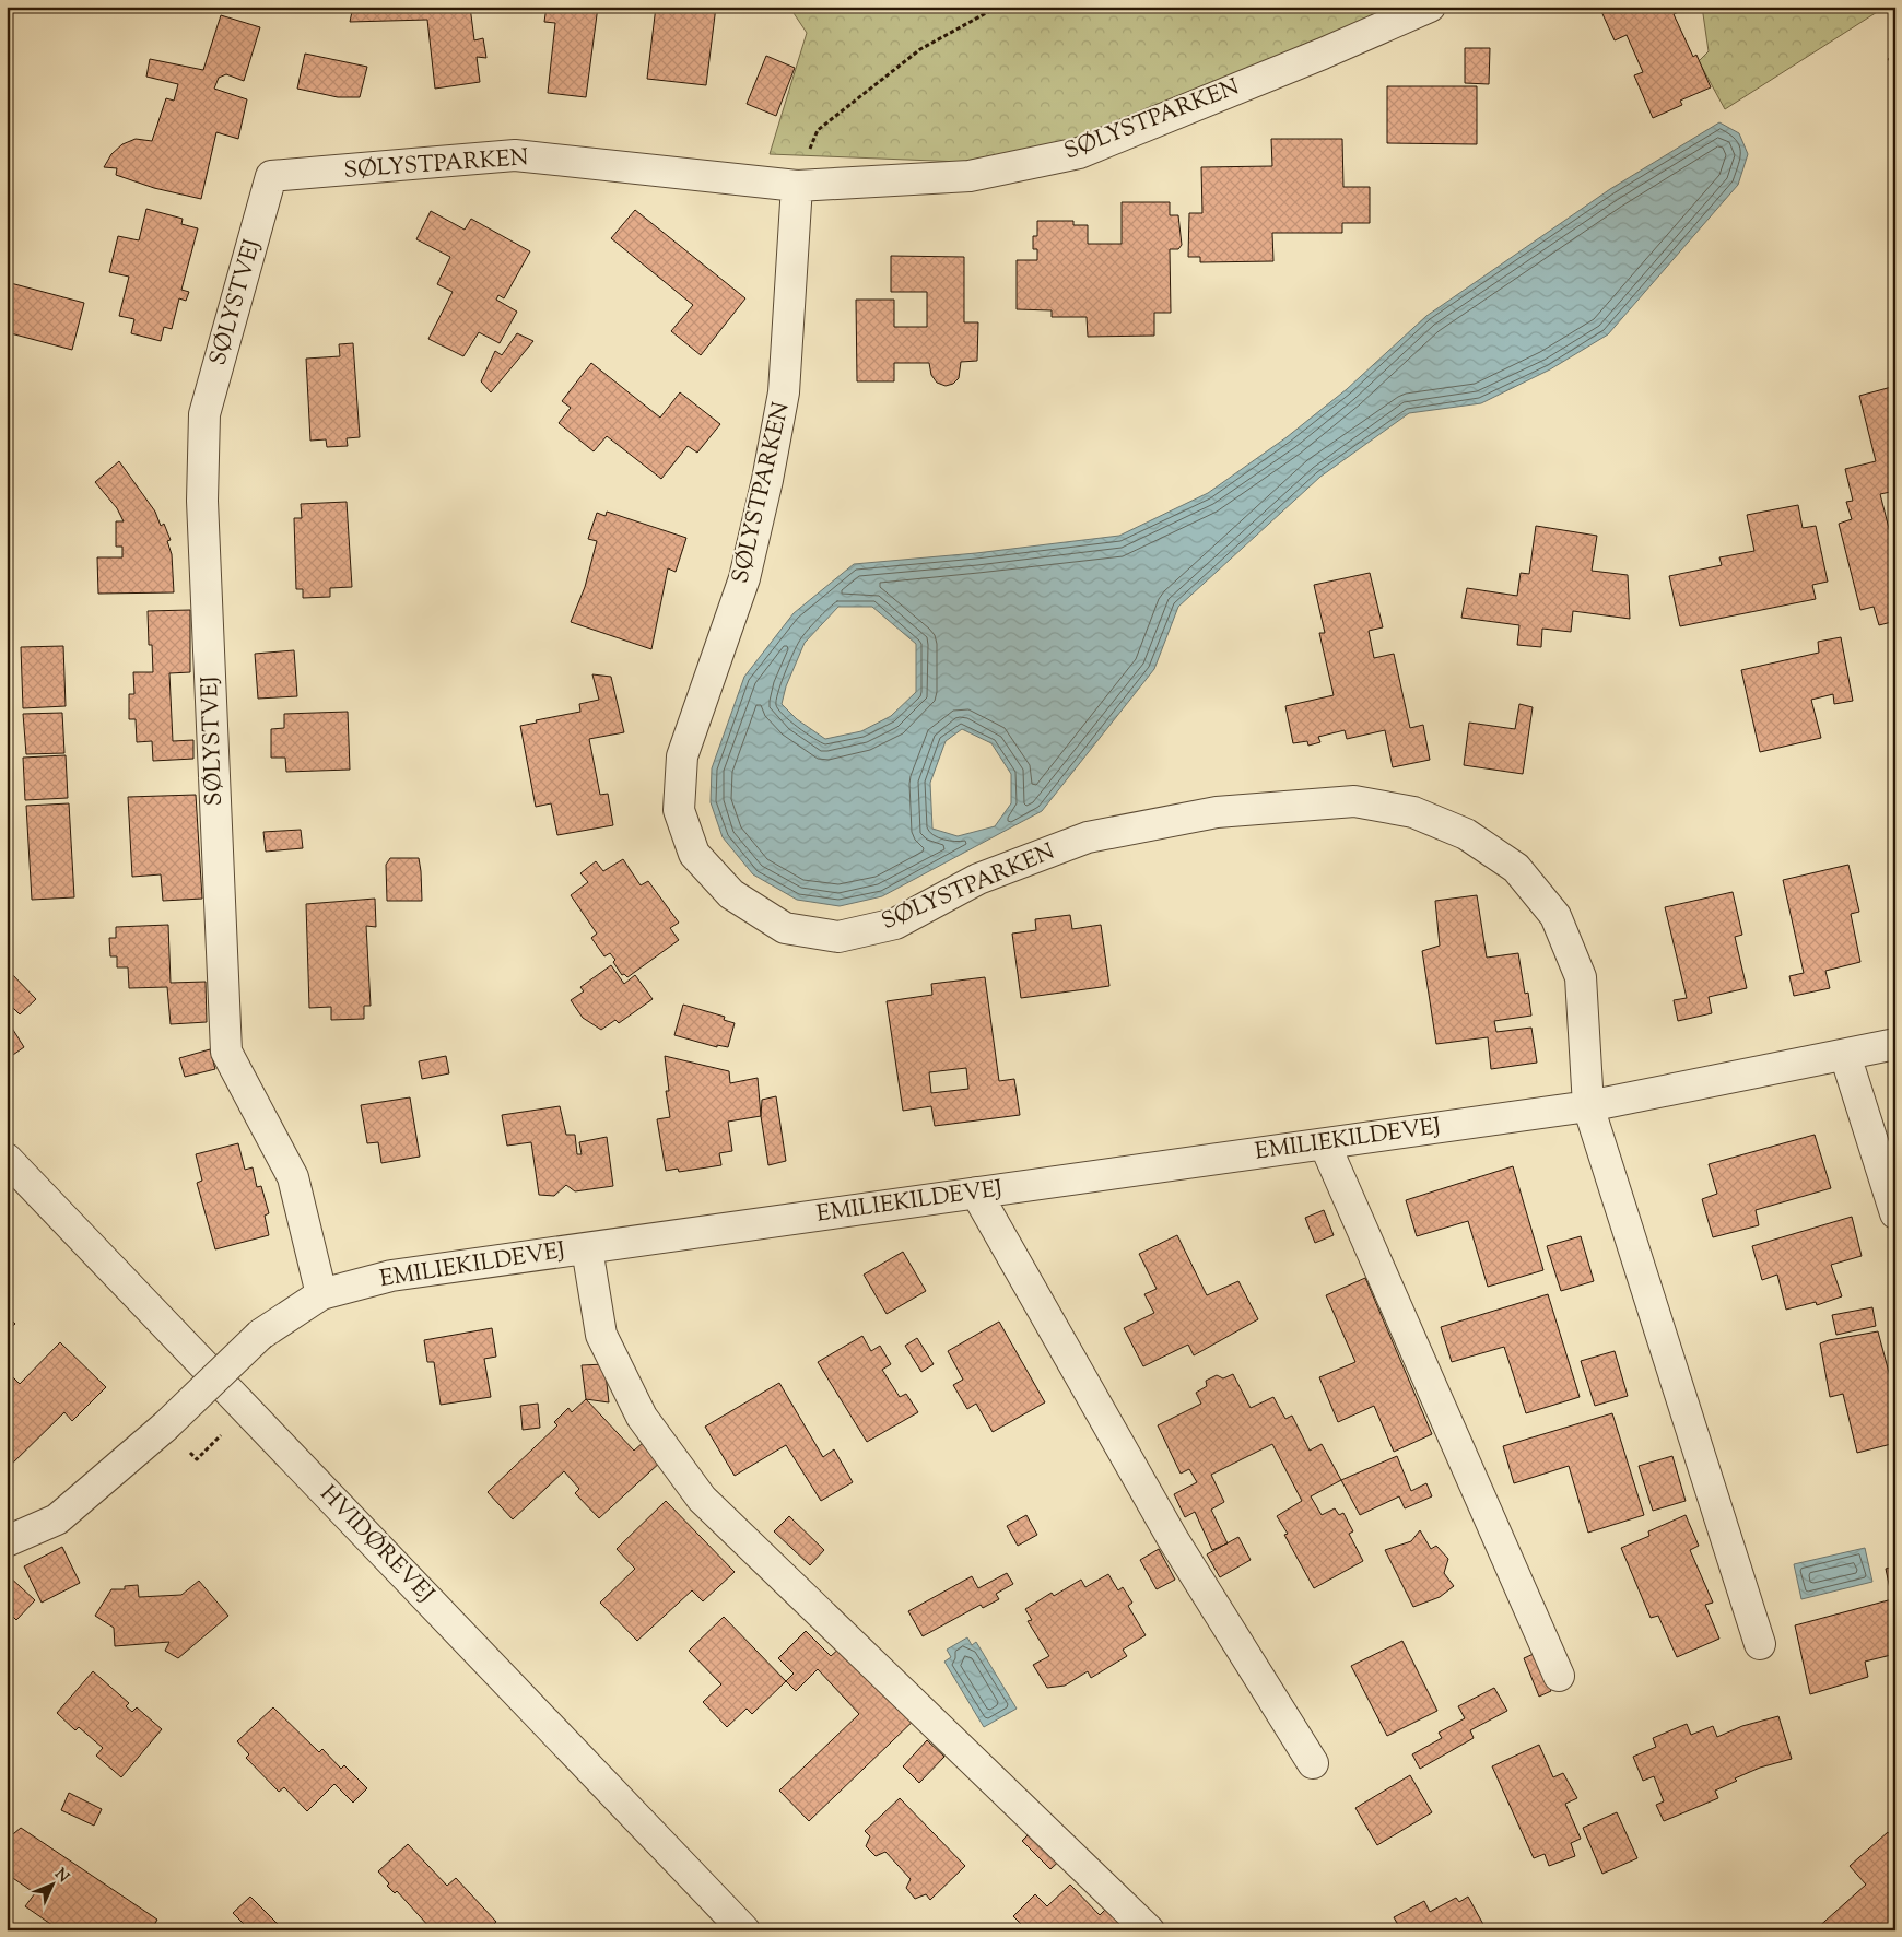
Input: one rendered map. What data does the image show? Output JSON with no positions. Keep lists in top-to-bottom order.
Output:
{
  "streets": {
    "street": [
      "SØLYSTPARKEN",
      "SØLYSTVEJ",
      "EMILIEKILDEVEJ",
      "HVIDØREVEJ"
    ]
  },
  "crossings": [
    ["SØLYSTPARKEN", "SØLYSTVEJ"],
    ["SØLYSTPARKEN", "EMILIEKILDEVEJ"],
    ["SØLYSTVEJ", "EMILIEKILDEVEJ"]
  ],
  "north": "top right"
}
